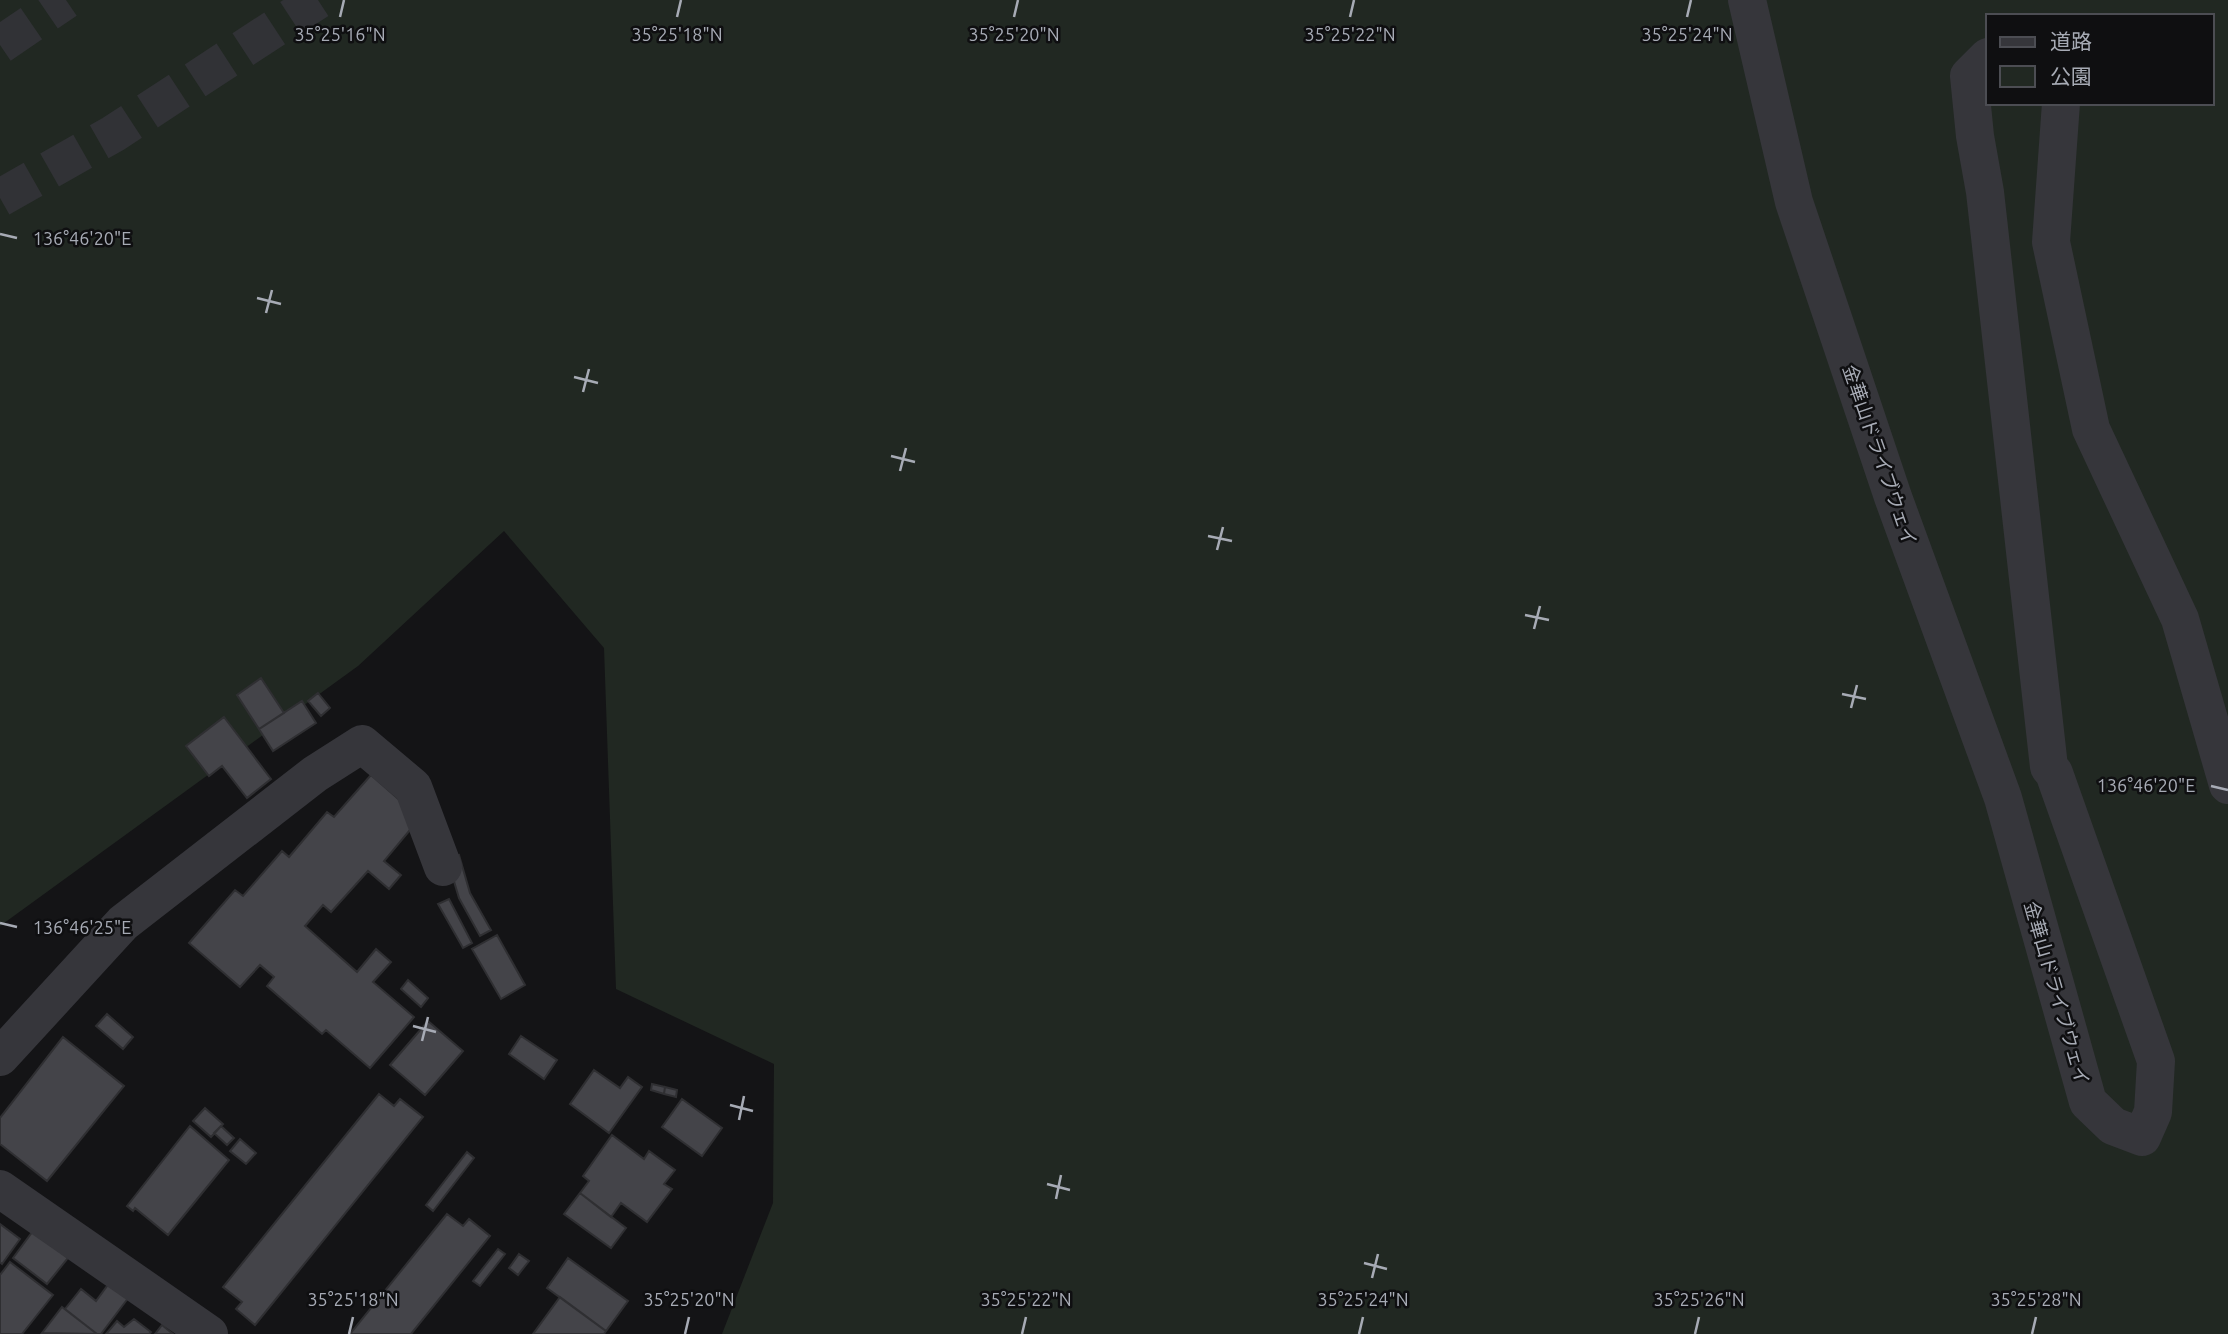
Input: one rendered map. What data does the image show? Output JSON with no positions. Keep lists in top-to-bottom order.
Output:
{
  "streets": {
    "street": ["金華山ドライブウェイ"]
  },
  "legend": ["道路", "公園"],
  "coordinates": [
    "35°25'16\"N",
    "35°25'18\"N",
    "35°25'20\"N",
    "35°25'22\"N",
    "35°25'24\"N",
    "136°46'20\"E",
    "136°46'25\"E",
    "35°25'26\"N",
    "35°25'28\"N"
  ]
}
